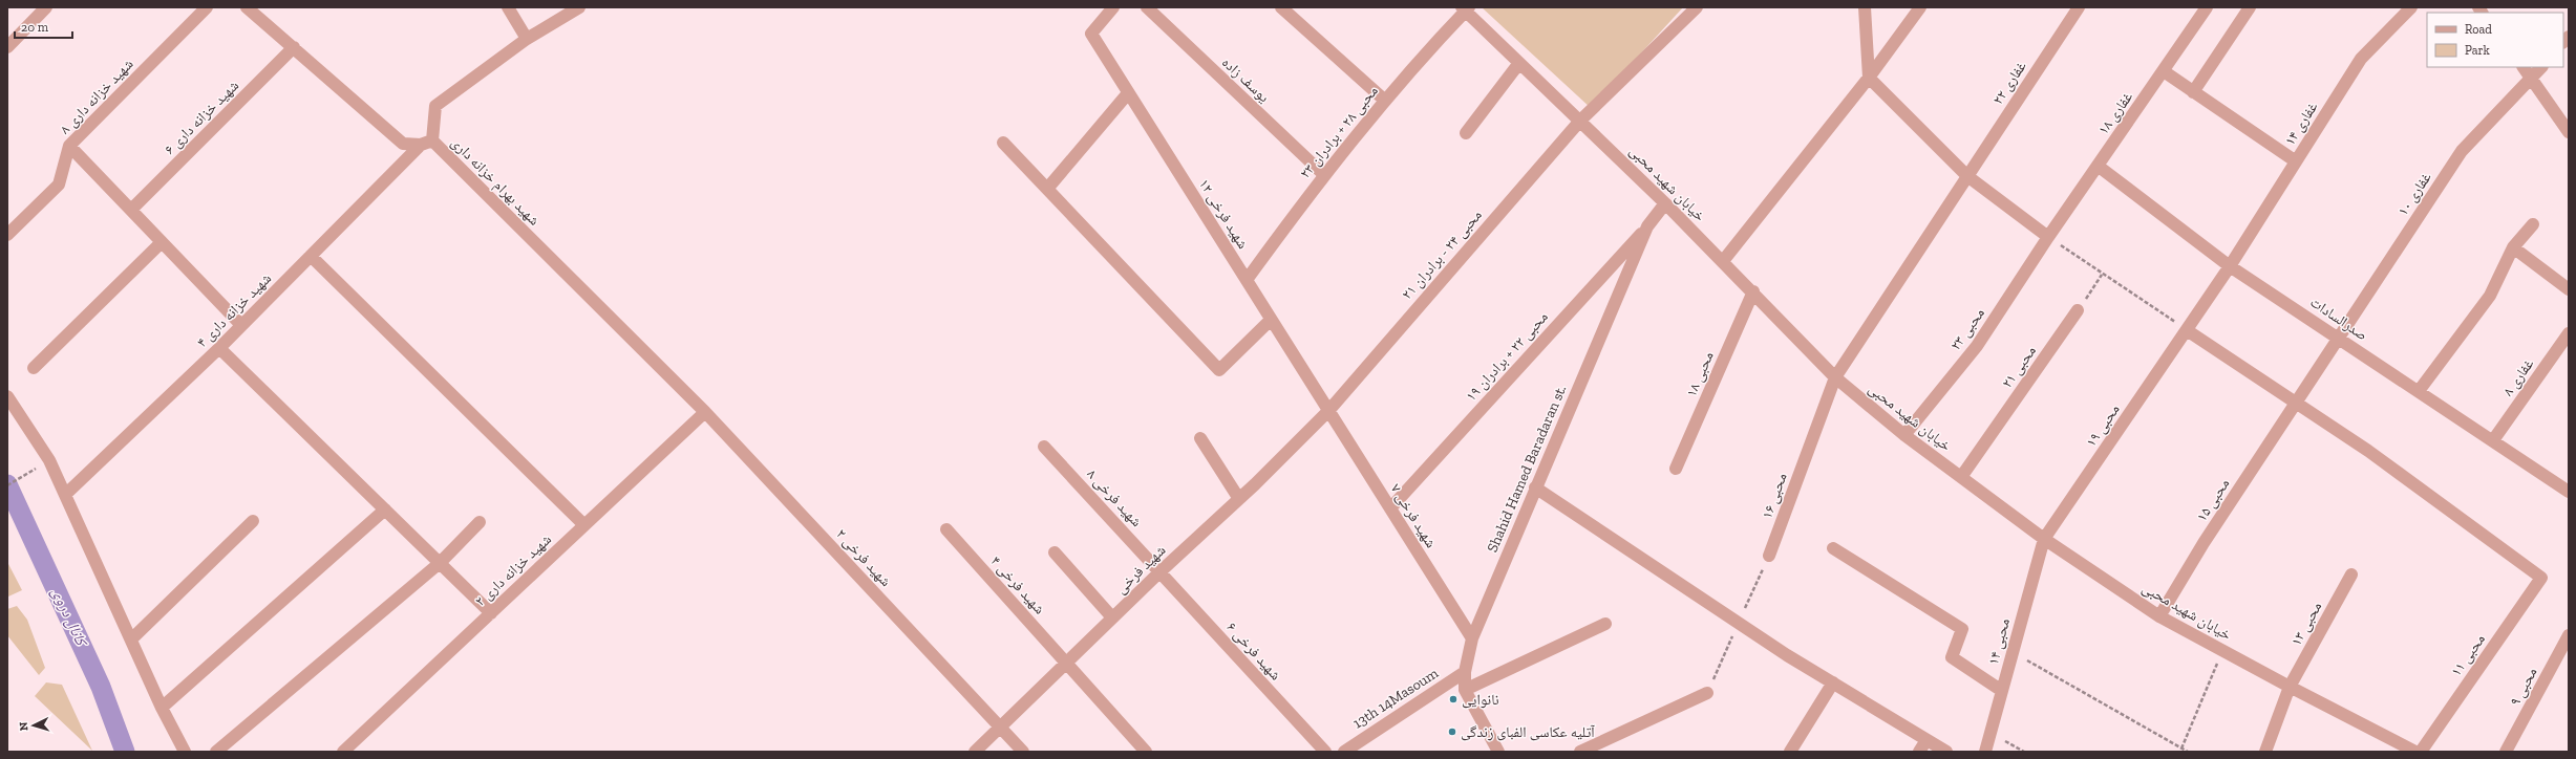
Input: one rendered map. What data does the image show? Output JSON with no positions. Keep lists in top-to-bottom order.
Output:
{
  "streets": {
    "street": [
      "یوسف زاده",
      "غفاری ۲۲",
      "شهید خزانه داری ۸",
      "غفاری ۱۸",
      "شهید خزانه داری ۶",
      "غفاری ۱۴",
      "محبی ۲۸ + برادران ۲۳",
      "شهید بهرام خزانه داری",
      "خیابان شهید محبی",
      "غفاری ۱۰",
      "شهید فرخی ۱۲",
      "محبی ۲۴ - برادران ۲۱",
      "شهید خزانه داری ۴",
      "صدرالسادات",
      "محبی ۲۳",
      "محبی ۲۲ + برادران ۱۹",
      "محبی ۲۱",
      "محبی ۱۸",
      "غفاری ۸",
      "محبی ۱۹",
      "Shahid Hamed Baradaran st.",
      "محبی ۱۶",
      "شهید فرخی ۸",
      "محبی ۱۵",
      "شهید فرخی ۷",
      "شهید فرخی ۲",
      "شهید فرخی",
      "شهید خزانه داری ۲",
      "شهید فرخی ۴",
      "محبی ۱۳",
      "محبی ۱۴",
      "شهید فرخی ۶",
      "محبی ۱۱",
      "محبی ۹",
      "13th 14Masoum"
    ]
  },
  "crossings": [
    ["یوسف زاده", "محبی ۲۸ + برادران ۲۳"],
    ["غفاری ۲۲", "خیابان شهید محبی"],
    ["غفاری ۲۲", "محبی ۱۶"],
    ["غفاری ۱۸", "صدرالسادات"],
    ["غفاری ۱۸", "محبی ۲۳"],
    ["غفاری ۱۴", "صدرالسادات"],
    ["غفاری ۱۴", "محبی ۱۹"],
    ["محبی ۲۸ + برادران ۲۳", "خیابان شهید محبی"],
    ["محبی ۲۸ + برادران ۲۳", "شهید فرخی ۱۲"],
    ["شهید بهرام خزانه داری", "شهید خزانه داری ۴"],
    ["شهید بهرام خزانه داری", "شهید فرخی ۲"],
    ["شهید بهرام خزانه داری", "شهید خزانه داری ۲"],
    ["خیابان شهید محبی", "محبی ۲۴ - برادران ۲۱"],
    ["خیابان شهید محبی", "محبی ۲۳"],
    ["خیابان شهید محبی", "محبی ۲۱"],
    ["خیابان شهید محبی", "محبی ۱۸"],
    ["خیابان شهید محبی", "محبی ۱۹"],
    ["خیابان شهید محبی", "Shahid Hamed Baradaran st."],
    ["خیابان شهید محبی", "محبی ۱۶"],
    ["خیابان شهید محبی", "محبی ۱۵"],
    ["خیابان شهید محبی", "محبی ۱۳"],
    ["خیابان شهید محبی", "محبی ۱۴"],
    ["غفاری ۱۰", "صدرالسادات"],
    ["غفاری ۱۰", "محبی ۱۵"],
    ["غفاری ۱۰", "محبی ۱۱"],
    ["شهید فرخی ۱۲", "محبی ۲۴ - برادران ۲۱"],
    ["شهید فرخی ۱۲", "شهید فرخی ۷"],
    ["شهید فرخی ۱۲", "شهید فرخی"],
    ["محبی ۲۴ - برادران ۲۱", "شهید فرخی ۷"],
    ["محبی ۲۴ - برادران ۲۱", "شهید فرخی"],
    ["صدرالسادات", "غفاری ۸"],
    ["محبی ۲۲ + برادران ۱۹", "Shahid Hamed Baradaran st."],
    ["محبی ۲۲ + برادران ۱۹", "شهید فرخی ۷"],
    ["محبی ۱۹", "محبی ۱۴"],
    ["Shahid Hamed Baradaran st.", "شهید فرخی ۷"],
    ["Shahid Hamed Baradaran st.", "13th 14Masoum"],
    ["شهید فرخی ۸", "شهید فرخی"],
    ["شهید فرخی ۸", "شهید فرخی ۶"],
    ["محبی ۱۵", "محبی ۱۱"],
    ["شهید فرخی ۷", "شهید فرخی"],
    ["شهید فرخی ۲", "شهید فرخی"],
    ["شهید فرخی ۲", "شهید خزانه داری ۲"],
    ["شهید فرخی", "شهید فرخی ۴"],
    ["شهید فرخی", "شهید فرخی ۶"]
  ],
  "water": ["کانال دروی"],
  "places": ["نانوایی", "آتلیه عکاسی الفبای زندگی"],
  "legend": ["Road", "Park"],
  "scale_bar": "20 m",
  "north": "left"
}
